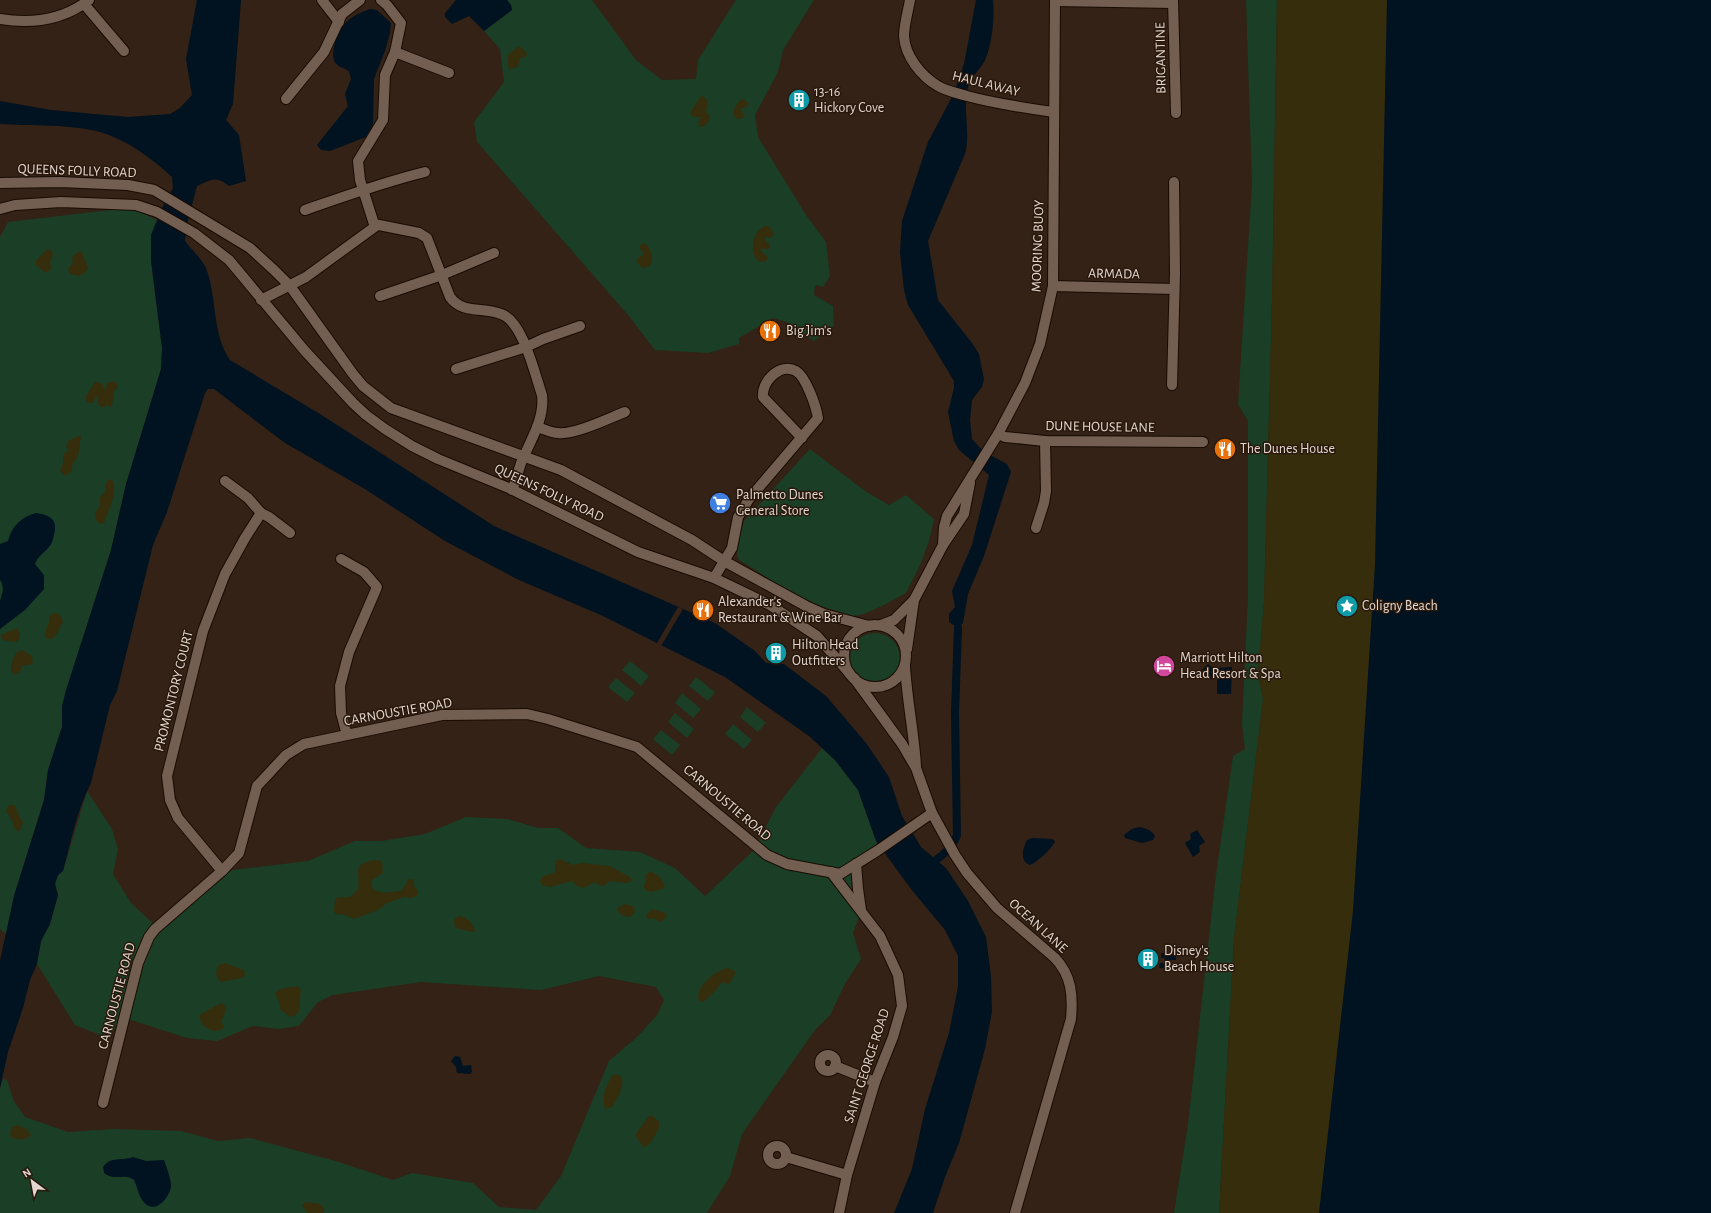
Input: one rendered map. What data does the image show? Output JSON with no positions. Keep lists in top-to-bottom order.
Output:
{
  "streets": {
    "street": [
      "BRIGANTINE",
      "HAUL AWAY",
      "QUEENS FOLLY ROAD",
      "MOORING BUOY",
      "ARMADA",
      "DUNE HOUSE LANE",
      "PROMONTORY COURT",
      "CARNOUSTIE ROAD",
      "OCEAN LANE",
      "SAINT GEORGE ROAD"
    ]
  },
  "crossings": [
    ["BRIGANTINE", "MOORING BUOY"],
    ["HAUL AWAY", "MOORING BUOY"],
    ["QUEENS FOLLY ROAD", "MOORING BUOY"],
    ["QUEENS FOLLY ROAD", "OCEAN LANE"],
    ["MOORING BUOY", "ARMADA"],
    ["MOORING BUOY", "DUNE HOUSE LANE"],
    ["MOORING BUOY", "OCEAN LANE"],
    ["PROMONTORY COURT", "CARNOUSTIE ROAD"],
    ["CARNOUSTIE ROAD", "OCEAN LANE"],
    ["CARNOUSTIE ROAD", "SAINT GEORGE ROAD"]
  ],
  "places": {
    "building": ["13-16 Hickory Cove", "Hilton Head Outfitters", "Disney's Beach House"],
    "restaurant": ["Big Jim's", "The Dunes House", "Alexander's Restaurant & Wine Bar"],
    "supermarket": ["Palmetto Dunes General Store"],
    "place": ["Coligny Beach"],
    "hotel": ["Marriott Hilton Head Resort & Spa"]
  },
  "north": "top left"
}
